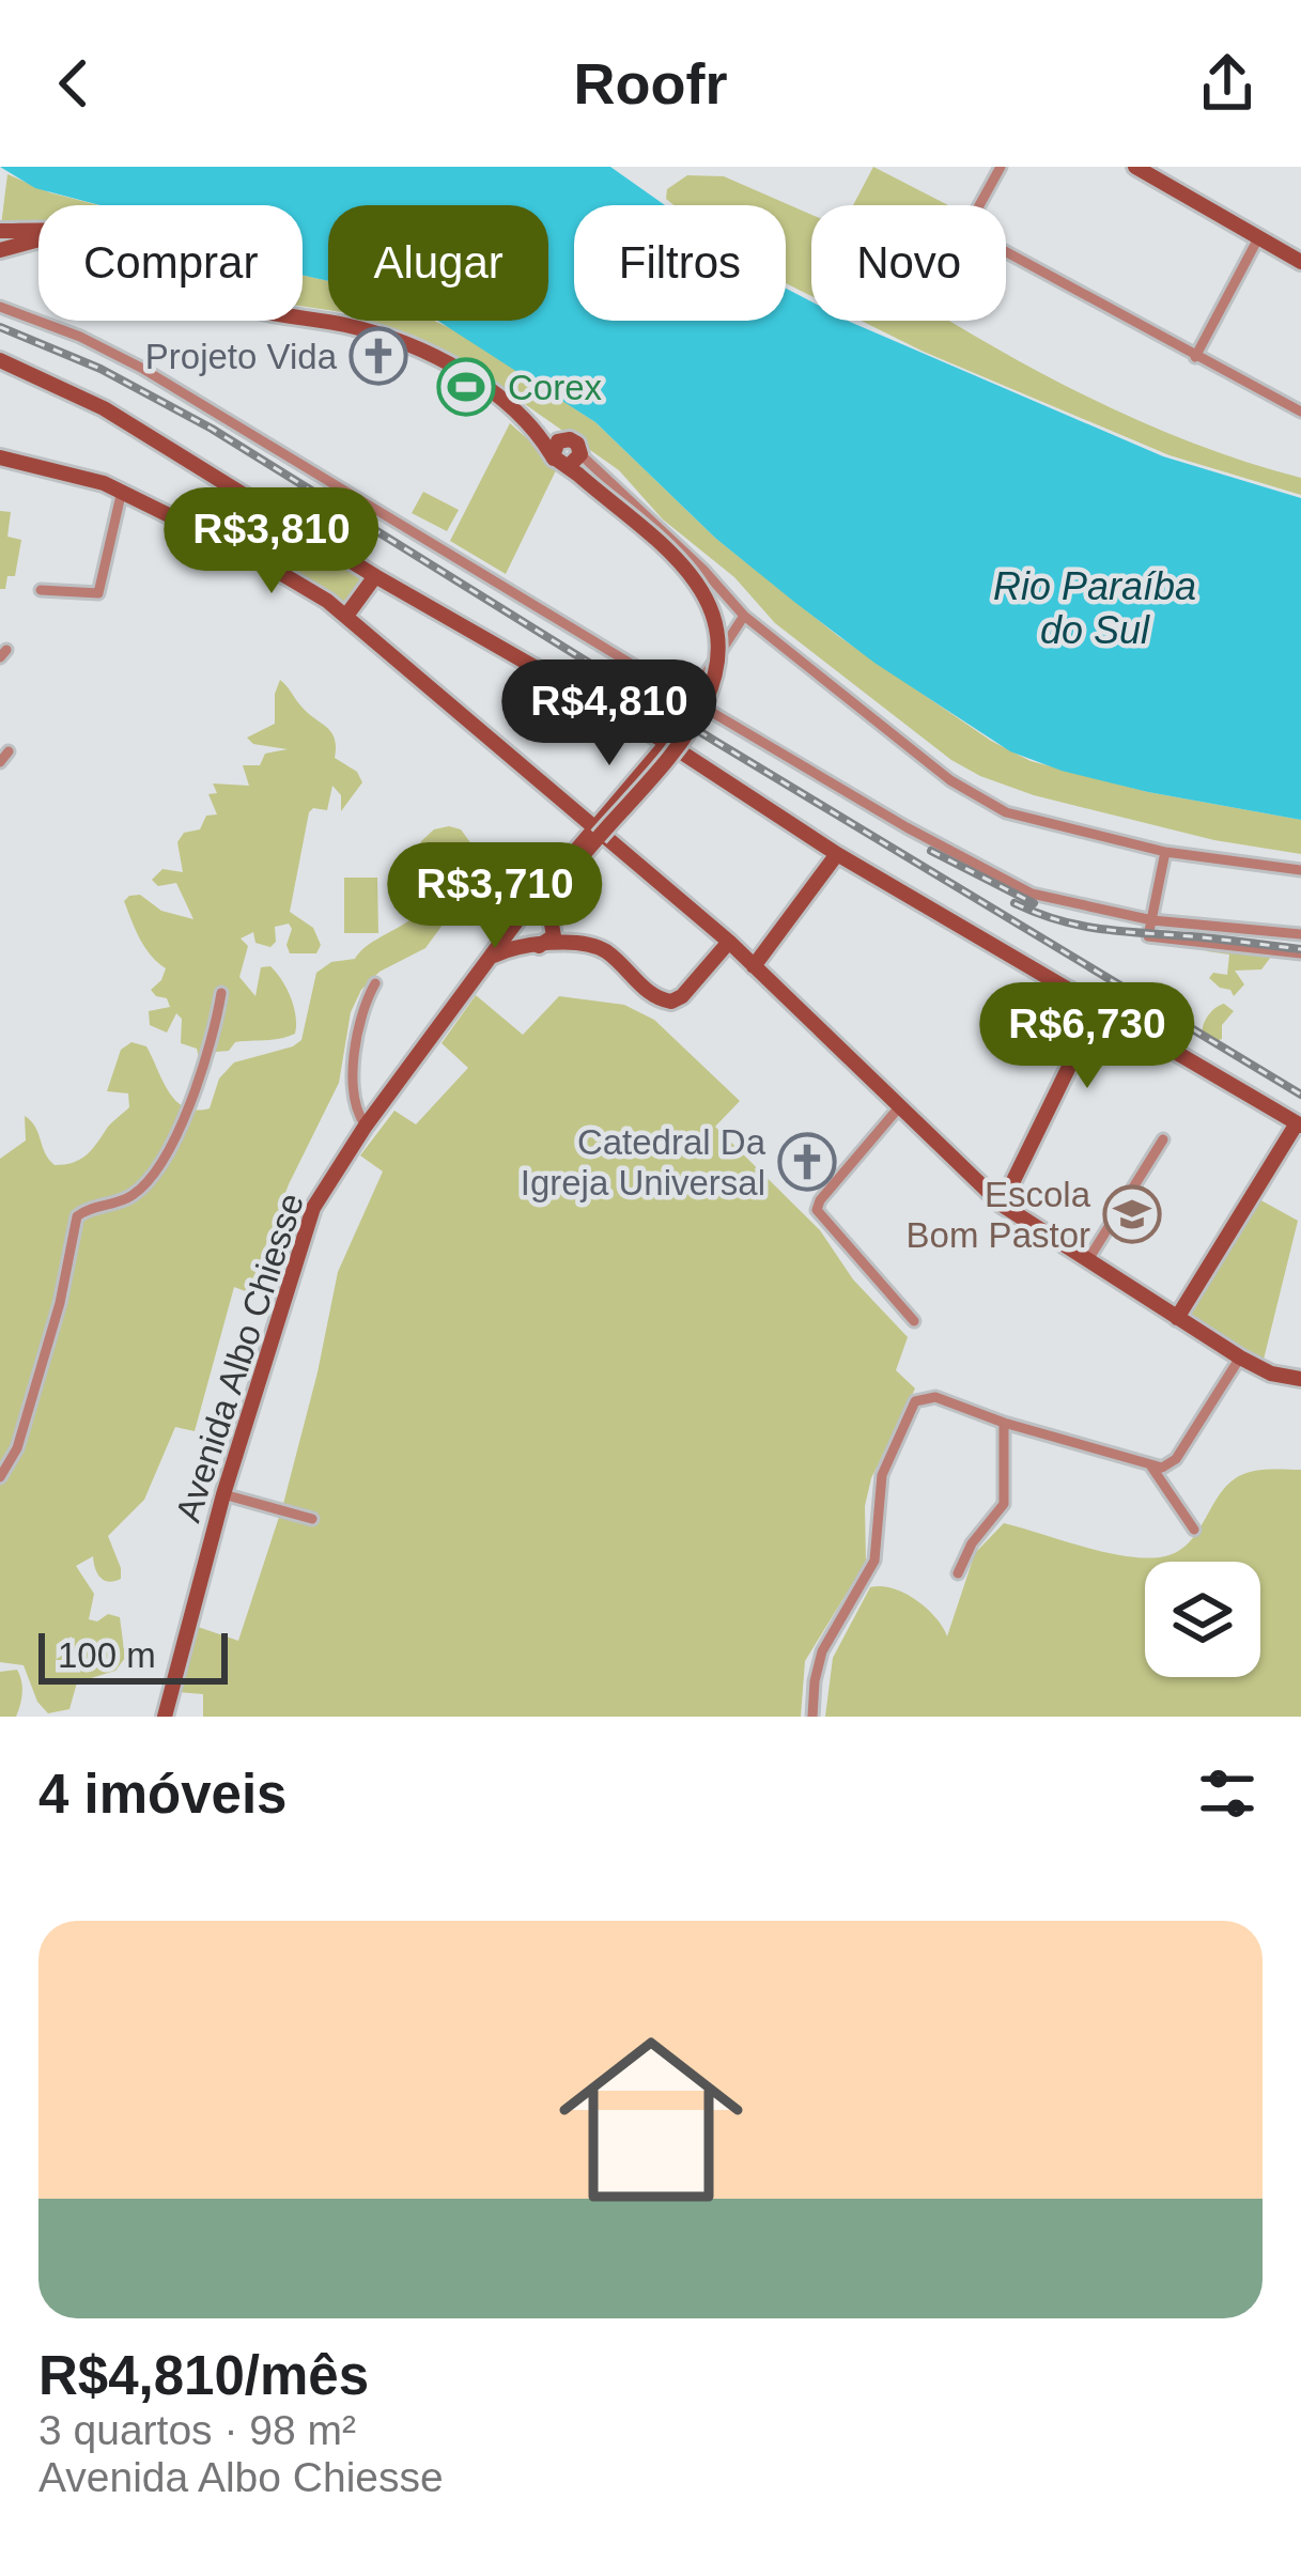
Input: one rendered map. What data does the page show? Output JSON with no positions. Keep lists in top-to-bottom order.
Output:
{
  "streets": {
    "street": ["Avenida Albo Chiesse"]
  },
  "water": ["Rio Paraíba do Sul"],
  "places": {
    "church": ["Projeto Vida", "Catedral Da Igreja Universal"],
    "sports": ["Corex"],
    "school or university": ["Escola Bom Pastor"]
  },
  "scale_bar": "100 m",
  "page": {
    "header": "Roofr",
    "chip": [
      "Comprar",
      "Alugar",
      "Filtros",
      "Novo"
    ],
    "price": [
      "R$3,810",
      "R$4,810",
      "R$3,710",
      "R$6,730"
    ],
    "scale": "100 m",
    "heading": "4 imóveis",
    "list": [
      {
        "name": "R$4,810/mês",
        "note": "3 quartos · 98 m² · Avenida Albo Chiesse"
      }
    ]
  }
}
